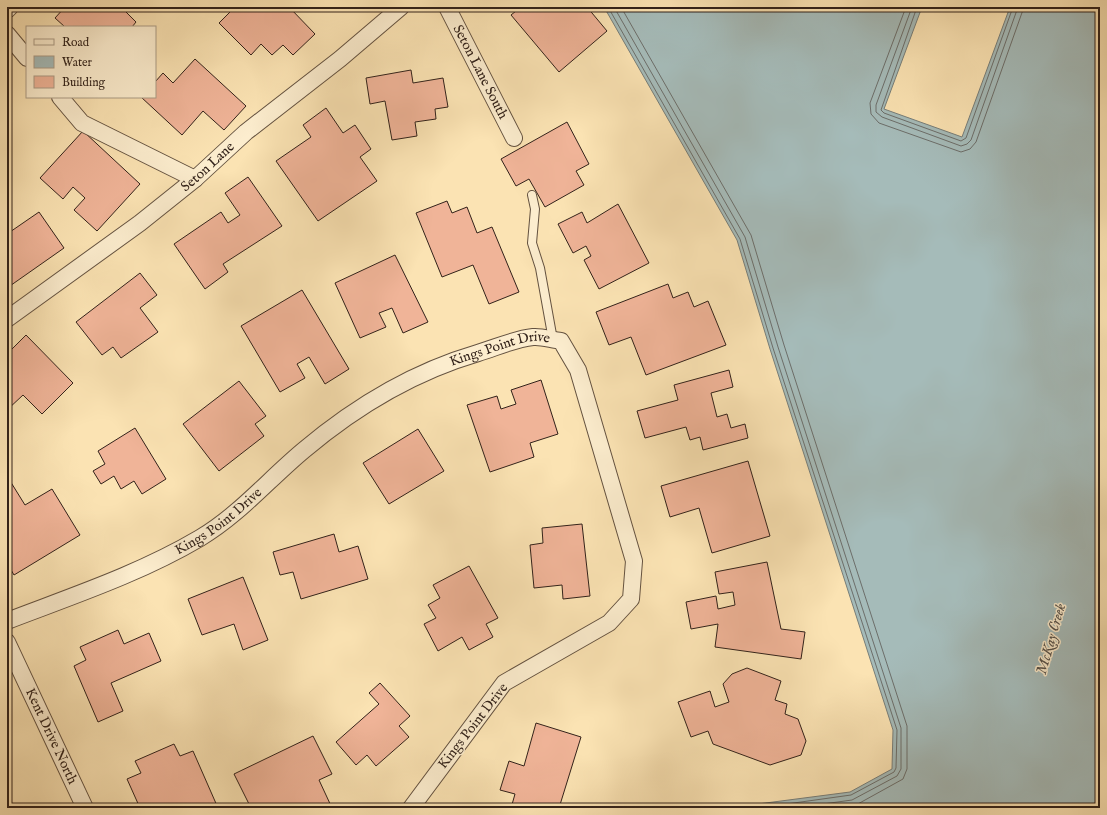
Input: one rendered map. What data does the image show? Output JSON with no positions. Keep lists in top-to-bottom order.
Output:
{
  "streets": {
    "street": [
      "Seton Lane South",
      "Seton Lane",
      "Kings Point Drive",
      "Kent Drive North"
    ]
  },
  "water": ["McKay Creek"],
  "legend": ["Road", "Water", "Building"]
}
